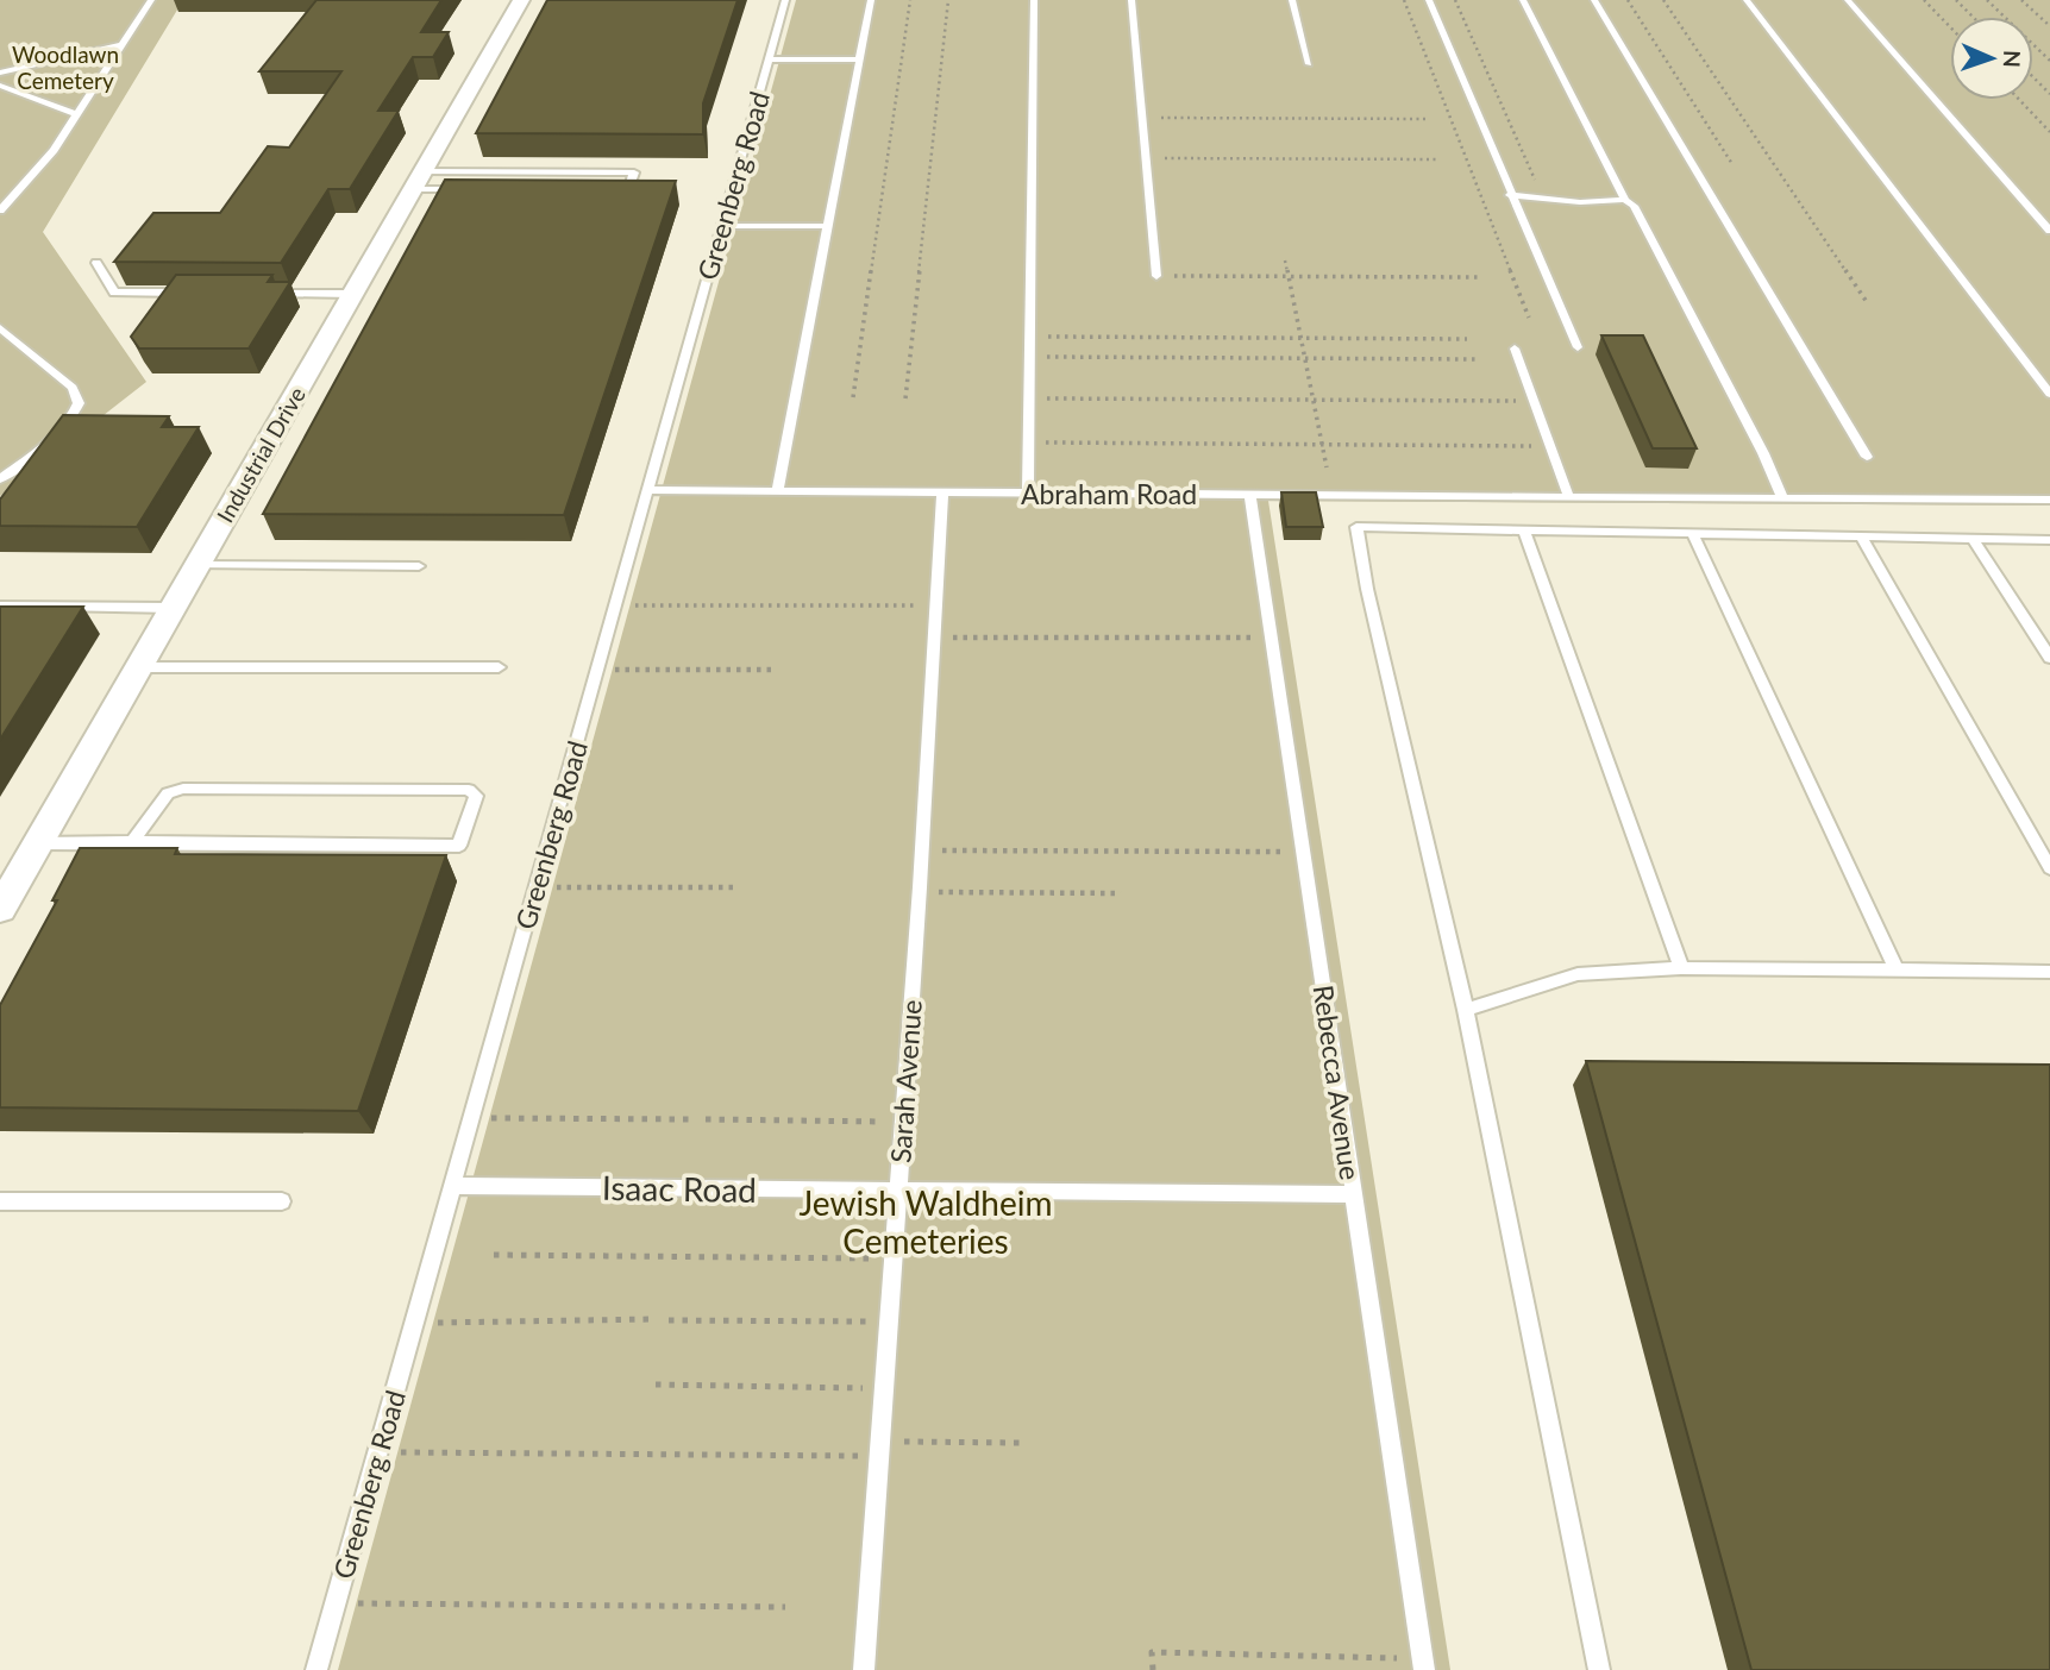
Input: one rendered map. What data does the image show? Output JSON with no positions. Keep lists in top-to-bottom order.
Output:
{
  "streets": {
    "street": ["Industrial Drive"],
    "lane": [
      "Greenberg Road",
      "Abraham Road",
      "Sarah Avenue",
      "Rebecca Avenue",
      "Isaac Road"
    ]
  },
  "crossings": [
    ["Greenberg Road", "Abraham Road"],
    ["Greenberg Road", "Isaac Road"],
    ["Abraham Road", "Sarah Avenue"],
    ["Abraham Road", "Rebecca Avenue"],
    ["Sarah Avenue", "Isaac Road"],
    ["Rebecca Avenue", "Isaac Road"]
  ],
  "parks": ["Woodlawn Cemetery", "Jewish Waldheim Cemeteries"],
  "north": "right"
}
